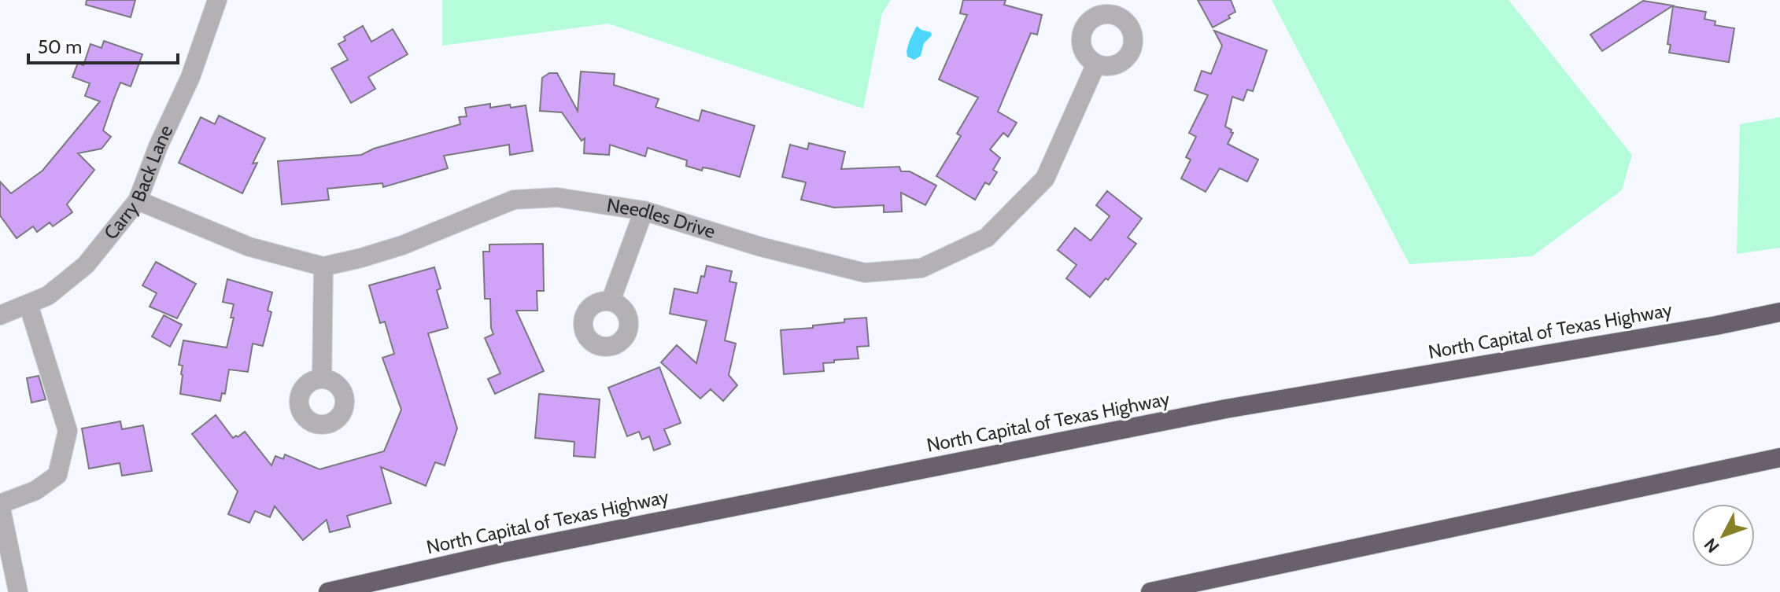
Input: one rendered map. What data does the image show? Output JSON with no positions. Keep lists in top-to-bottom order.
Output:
{
  "streets": {
    "highway": ["North Capital of Texas Highway"],
    "street": ["Carry Back Lane", "Needles Drive"]
  },
  "crossings": [
    ["Carry Back Lane", "Needles Drive"]
  ],
  "scale_bar": "50 m",
  "north": "bottom left"
}
